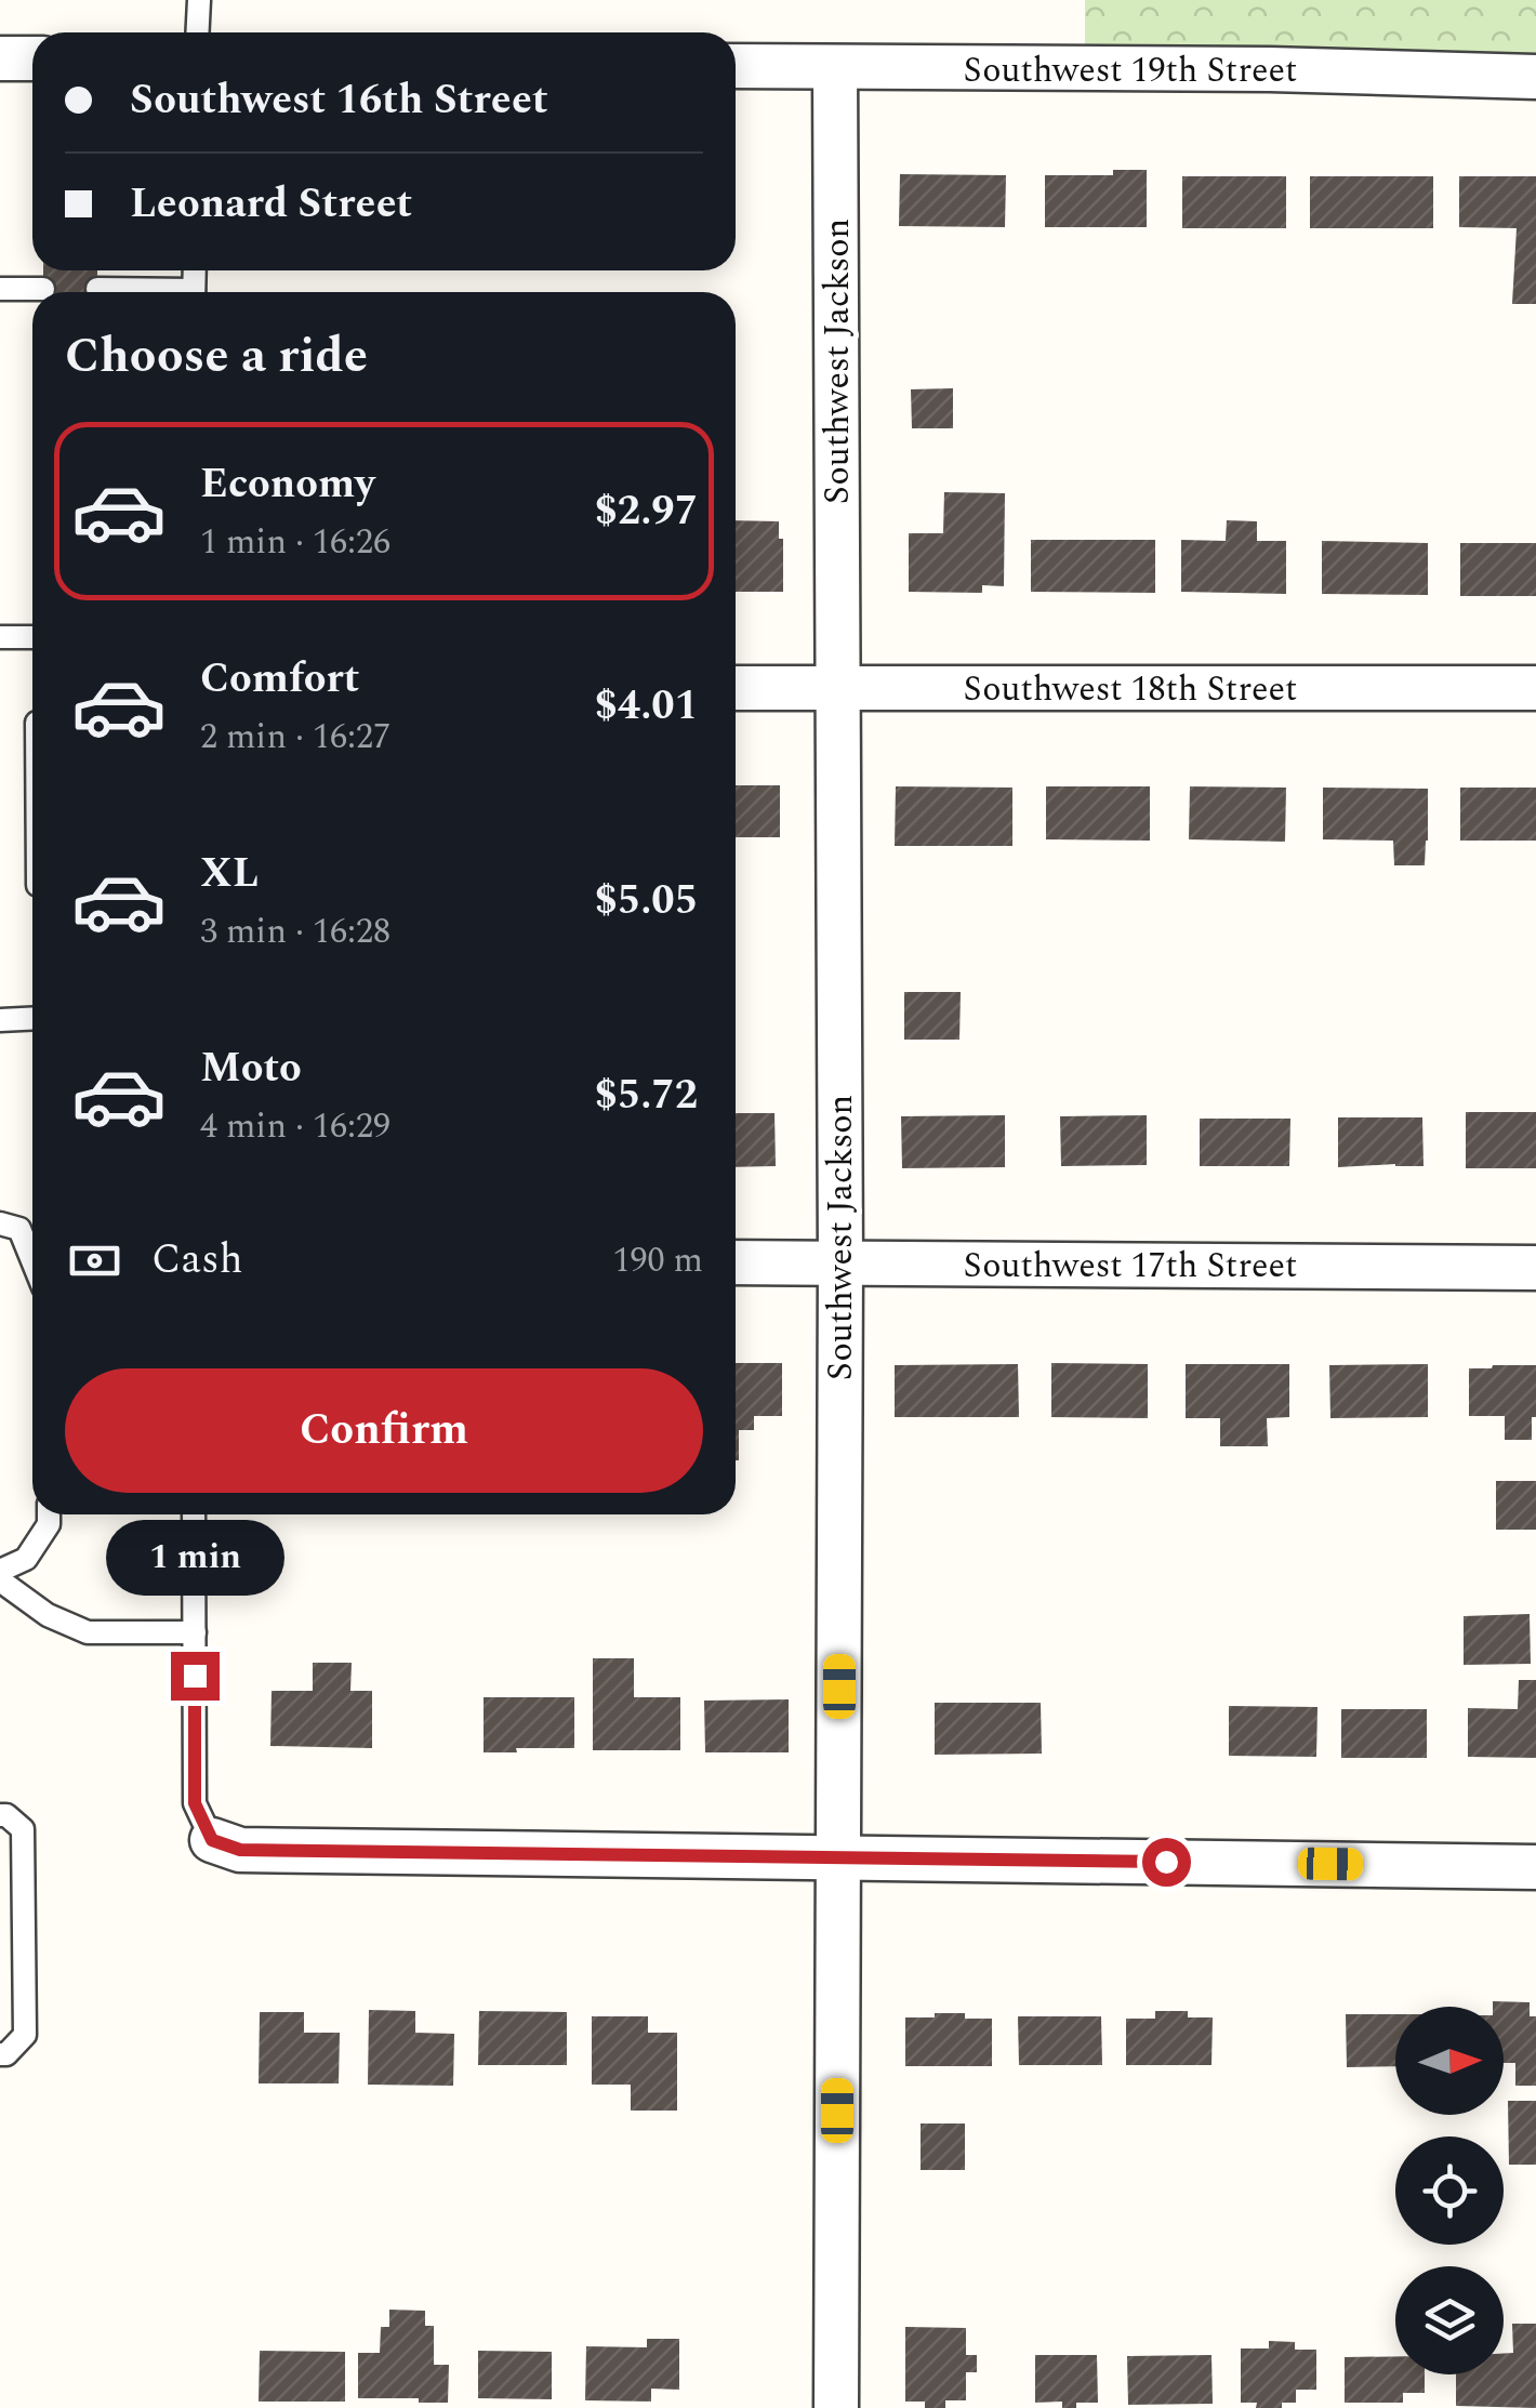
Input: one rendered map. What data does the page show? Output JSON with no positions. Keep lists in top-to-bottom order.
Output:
{
  "streets": {
    "street": [
      "Southwest 19th Street",
      "Southwest Jackson",
      "Southwest 18th Street",
      "Southwest 17th Street"
    ]
  },
  "crossings": [
    ["Southwest 19th Street", "Southwest Jackson"],
    ["Southwest Jackson", "Southwest 18th Street"],
    ["Southwest Jackson", "Southwest 17th Street"]
  ],
  "north": "right",
  "page": {
    "banner": ["Southwest 16th Street", "Leonard Street"],
    "heading": "Choose a ride",
    "list": [
      {
        "name": "Economy",
        "note": "1 min · 16:26",
        "value": "$2.97"
      },
      {
        "name": "Comfort",
        "note": "2 min · 16:27",
        "value": "$4.01"
      },
      {
        "name": "XL",
        "note": "3 min · 16:28",
        "value": "$5.05"
      },
      {
        "name": "Moto",
        "note": "4 min · 16:29",
        "value": "$5.72"
      }
    ],
    "pay": ["Cash", "190 m"],
    "buttons": "Confirm",
    "bubble": "1 min"
  }
}
